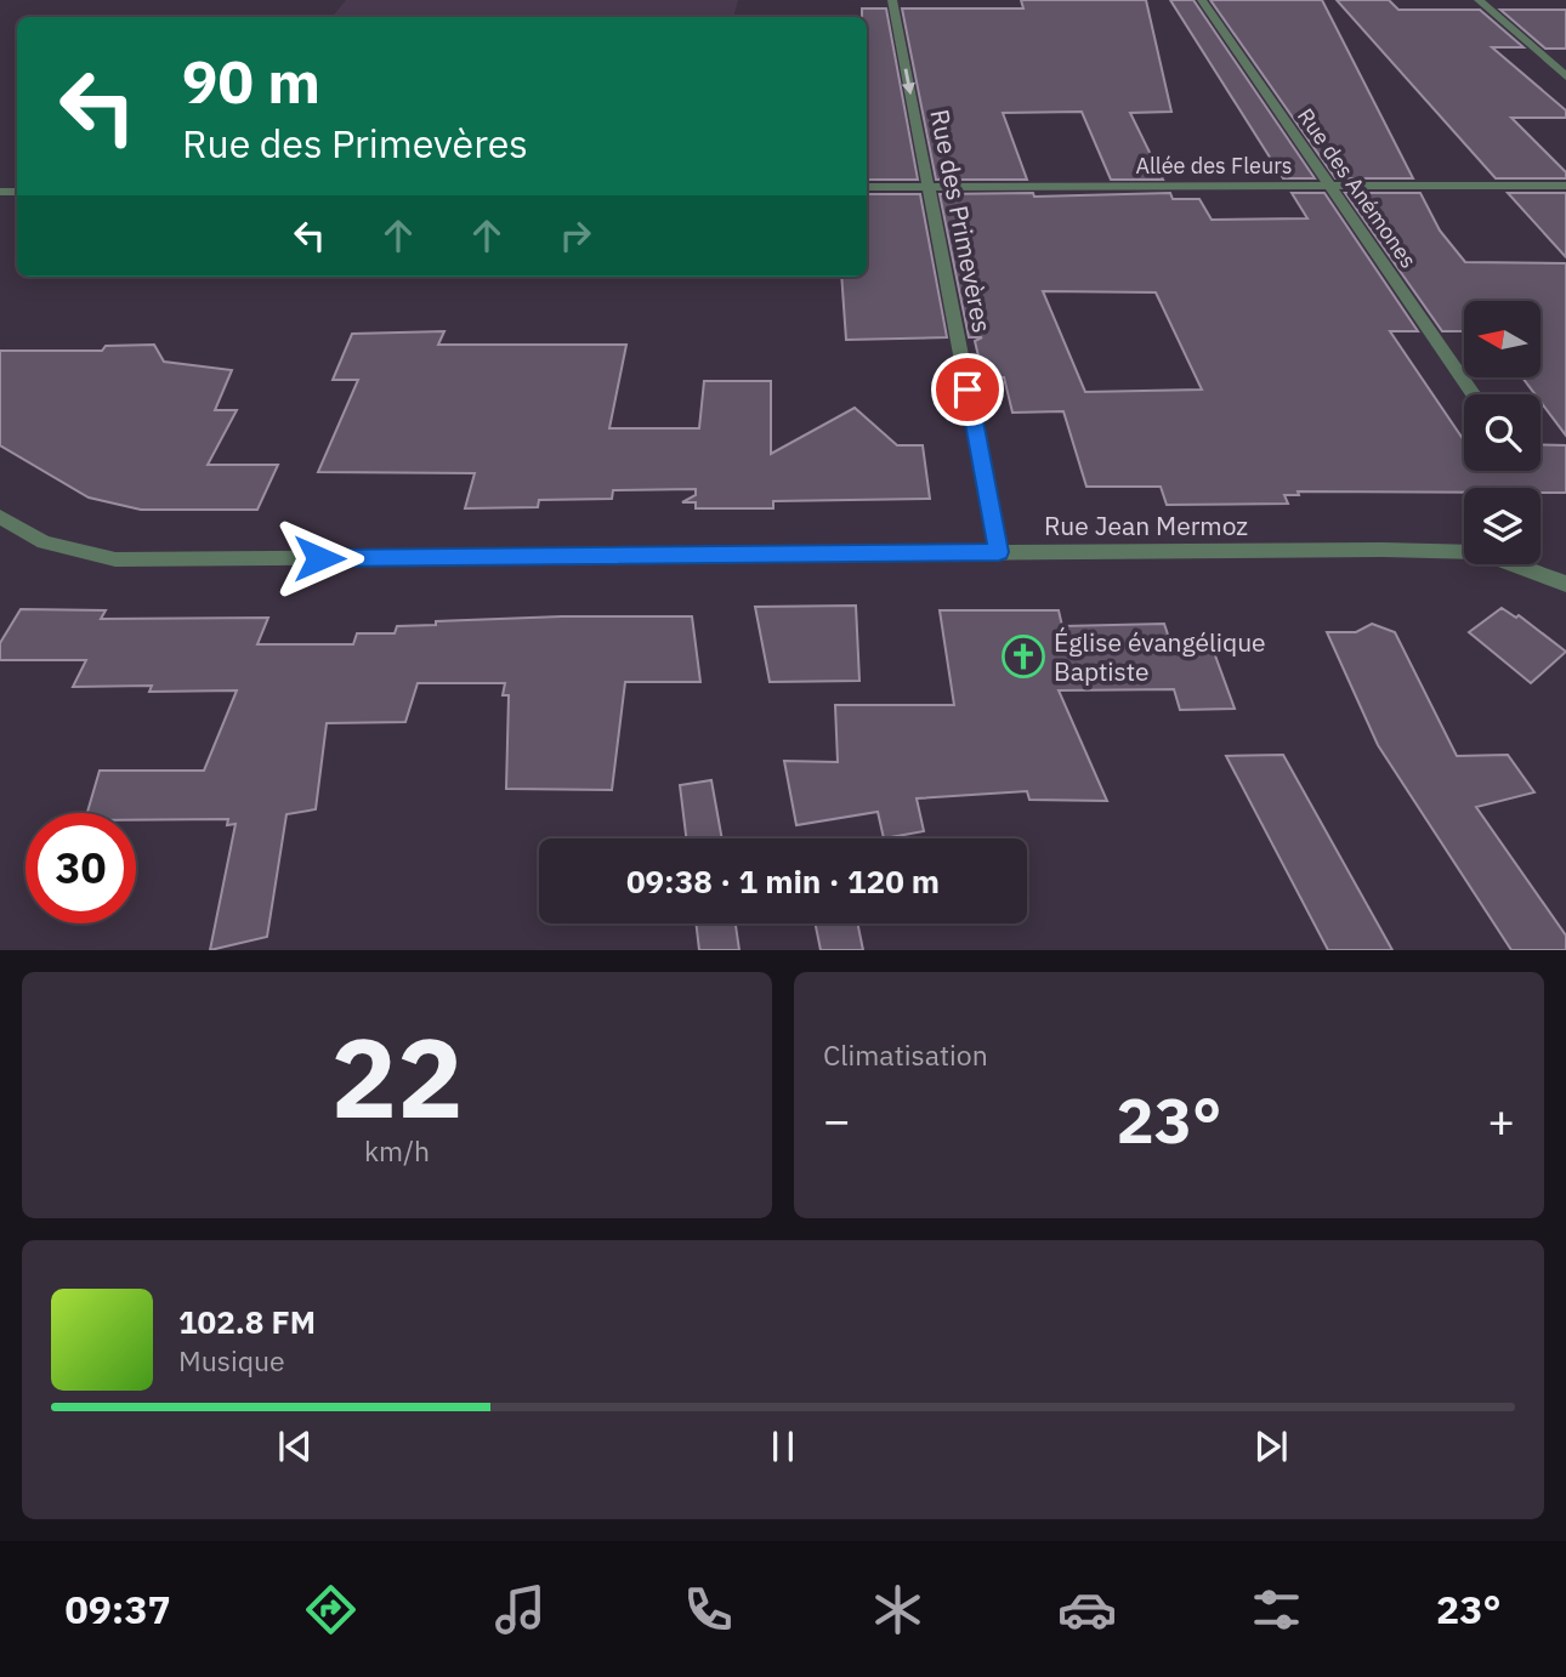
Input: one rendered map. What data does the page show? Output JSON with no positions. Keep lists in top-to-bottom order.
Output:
{
  "streets": {
    "street": [
      "Allée des Fleurs",
      "Rue des Anémones",
      "Rue des Primevères",
      "Rue Jean Mermoz"
    ]
  },
  "crossings": [
    ["Allée des Fleurs", "Rue des Anémones"],
    ["Allée des Fleurs", "Rue des Primevères"],
    ["Rue des Primevères", "Rue Jean Mermoz"]
  ],
  "places": {
    "church": ["Église évangélique Baptiste"]
  },
  "north": "left",
  "page": {
    "turn": ["90 m", "Rue des Primevères"],
    "limit": "30",
    "trip": "09:38 · 1 min · 120 m",
    "tile": [
      ["22", "km/h"],
      "Climatisation"
    ],
    "heat": ["−", "23°", "+"],
    "song": ["102.8 FM", "Musique"],
    "tabs": ["09:37", "23°"]
  }
}
